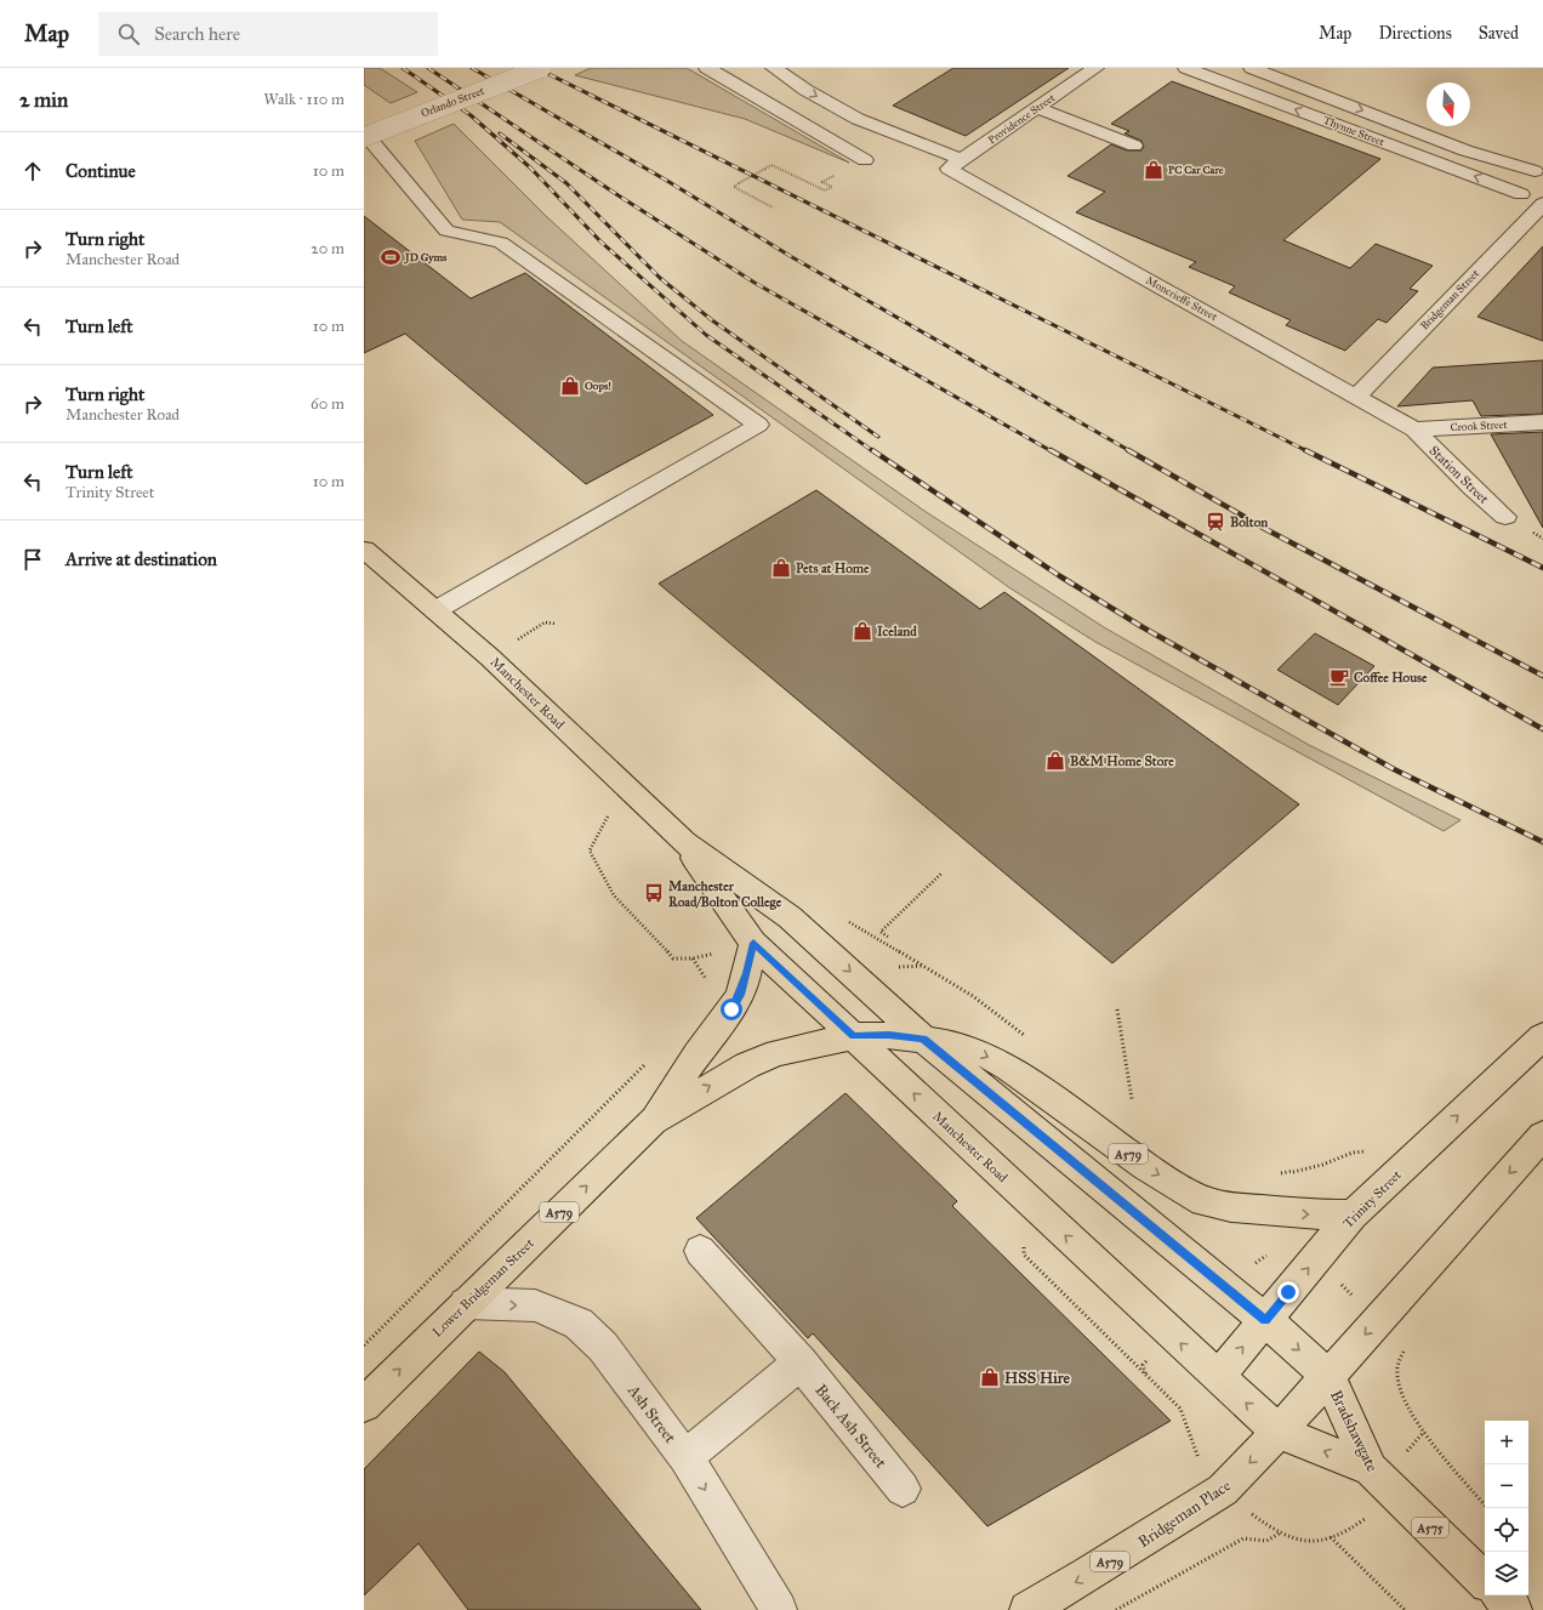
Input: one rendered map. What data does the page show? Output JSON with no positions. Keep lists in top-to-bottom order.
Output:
{
  "streets": {
    "main road": [
      "Manchester Road",
      "A579",
      "Trinity Street",
      "Lower Bridgeman Street",
      "Bradshawgate",
      "Bridgeman Place",
      "A575"
    ],
    "street": [
      "Orlando Street",
      "Providence Street",
      "Thynne Street",
      "Moncrieffe Street",
      "Bridgeman Street",
      "Crook Street",
      "Station Street",
      "Ash Street",
      "Back Ash Street"
    ]
  },
  "crossings": [
    ["Providence Street", "Moncrieffe Street"],
    ["Thynne Street", "Bridgeman Street"],
    ["Moncrieffe Street", "Bridgeman Street"],
    ["Moncrieffe Street", "Crook Street"],
    ["Moncrieffe Street", "Station Street"],
    ["Crook Street", "Station Street"],
    ["Manchester Road", "A579"],
    ["Manchester Road", "Trinity Street"],
    ["Manchester Road", "Lower Bridgeman Street"],
    ["Manchester Road", "Bradshawgate"],
    ["Manchester Road", "Bridgeman Place"],
    ["A579", "Trinity Street"],
    ["A579", "Lower Bridgeman Street"],
    ["A579", "Bradshawgate"],
    ["A579", "Bridgeman Place"],
    ["Lower Bridgeman Street", "Ash Street"]
  ],
  "one_way": ["Ash Street", "Bridgeman Place"],
  "places": {
    "shop": [
      "PC Car Care",
      "Oops!",
      "Pets at Home",
      "Iceland",
      "B&M Home Store",
      "HSS Hire"
    ],
    "sports": ["JD Gyms"],
    "station": ["Bolton"],
    "cafe": ["Coffee House"],
    "bus stop": ["Manchester Road/Bolton College"]
  },
  "north": "bottom",
  "page": {
    "header": "Map",
    "search": "Search here",
    "nav": ["Map", "Directions", "Saved"],
    "heading": ["2 min", "Walk · 110 m"],
    "list": [
      ["Continue", "10 m"],
      ["Turn right", "Manchester Road", "20 m"],
      ["Turn left", "10 m"],
      ["Turn right", "Manchester Road", "60 m"],
      ["Turn left", "Trinity Street", "10 m"],
      "Arrive at destination"
    ],
    "map_buttons": ["+", "−"]
  }
}
